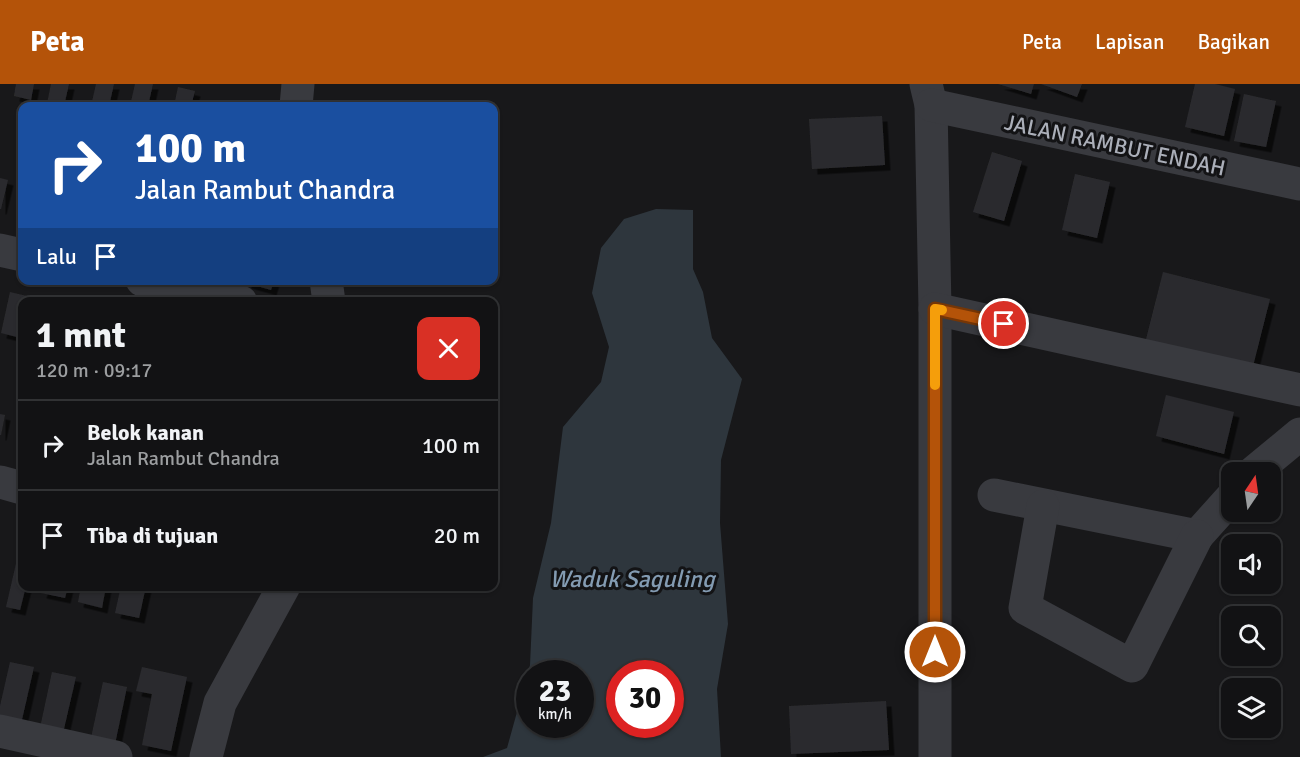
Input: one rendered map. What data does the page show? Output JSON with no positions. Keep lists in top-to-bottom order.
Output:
{
  "streets": {
    "street": ["JALAN RAMBUT ENDAH"]
  },
  "water": ["Waduk Saguling"],
  "north": "top",
  "page": {
    "header": "Peta",
    "nav": ["Peta", "Lapisan", "Bagikan"],
    "turn": ["100 m", "Jalan Rambut Chandra"],
    "then": "Lalu",
    "heading": ["1 mnt", "120 m · 09:17"],
    "list": [
      {
        "name": "Belok kanan",
        "note": "Jalan Rambut Chandra",
        "value": "100 m"
      },
      {
        "name": "Tiba di tujuan",
        "value": "20 m"
      }
    ],
    "speed": "23 km/h",
    "limit": "30"
  }
}
